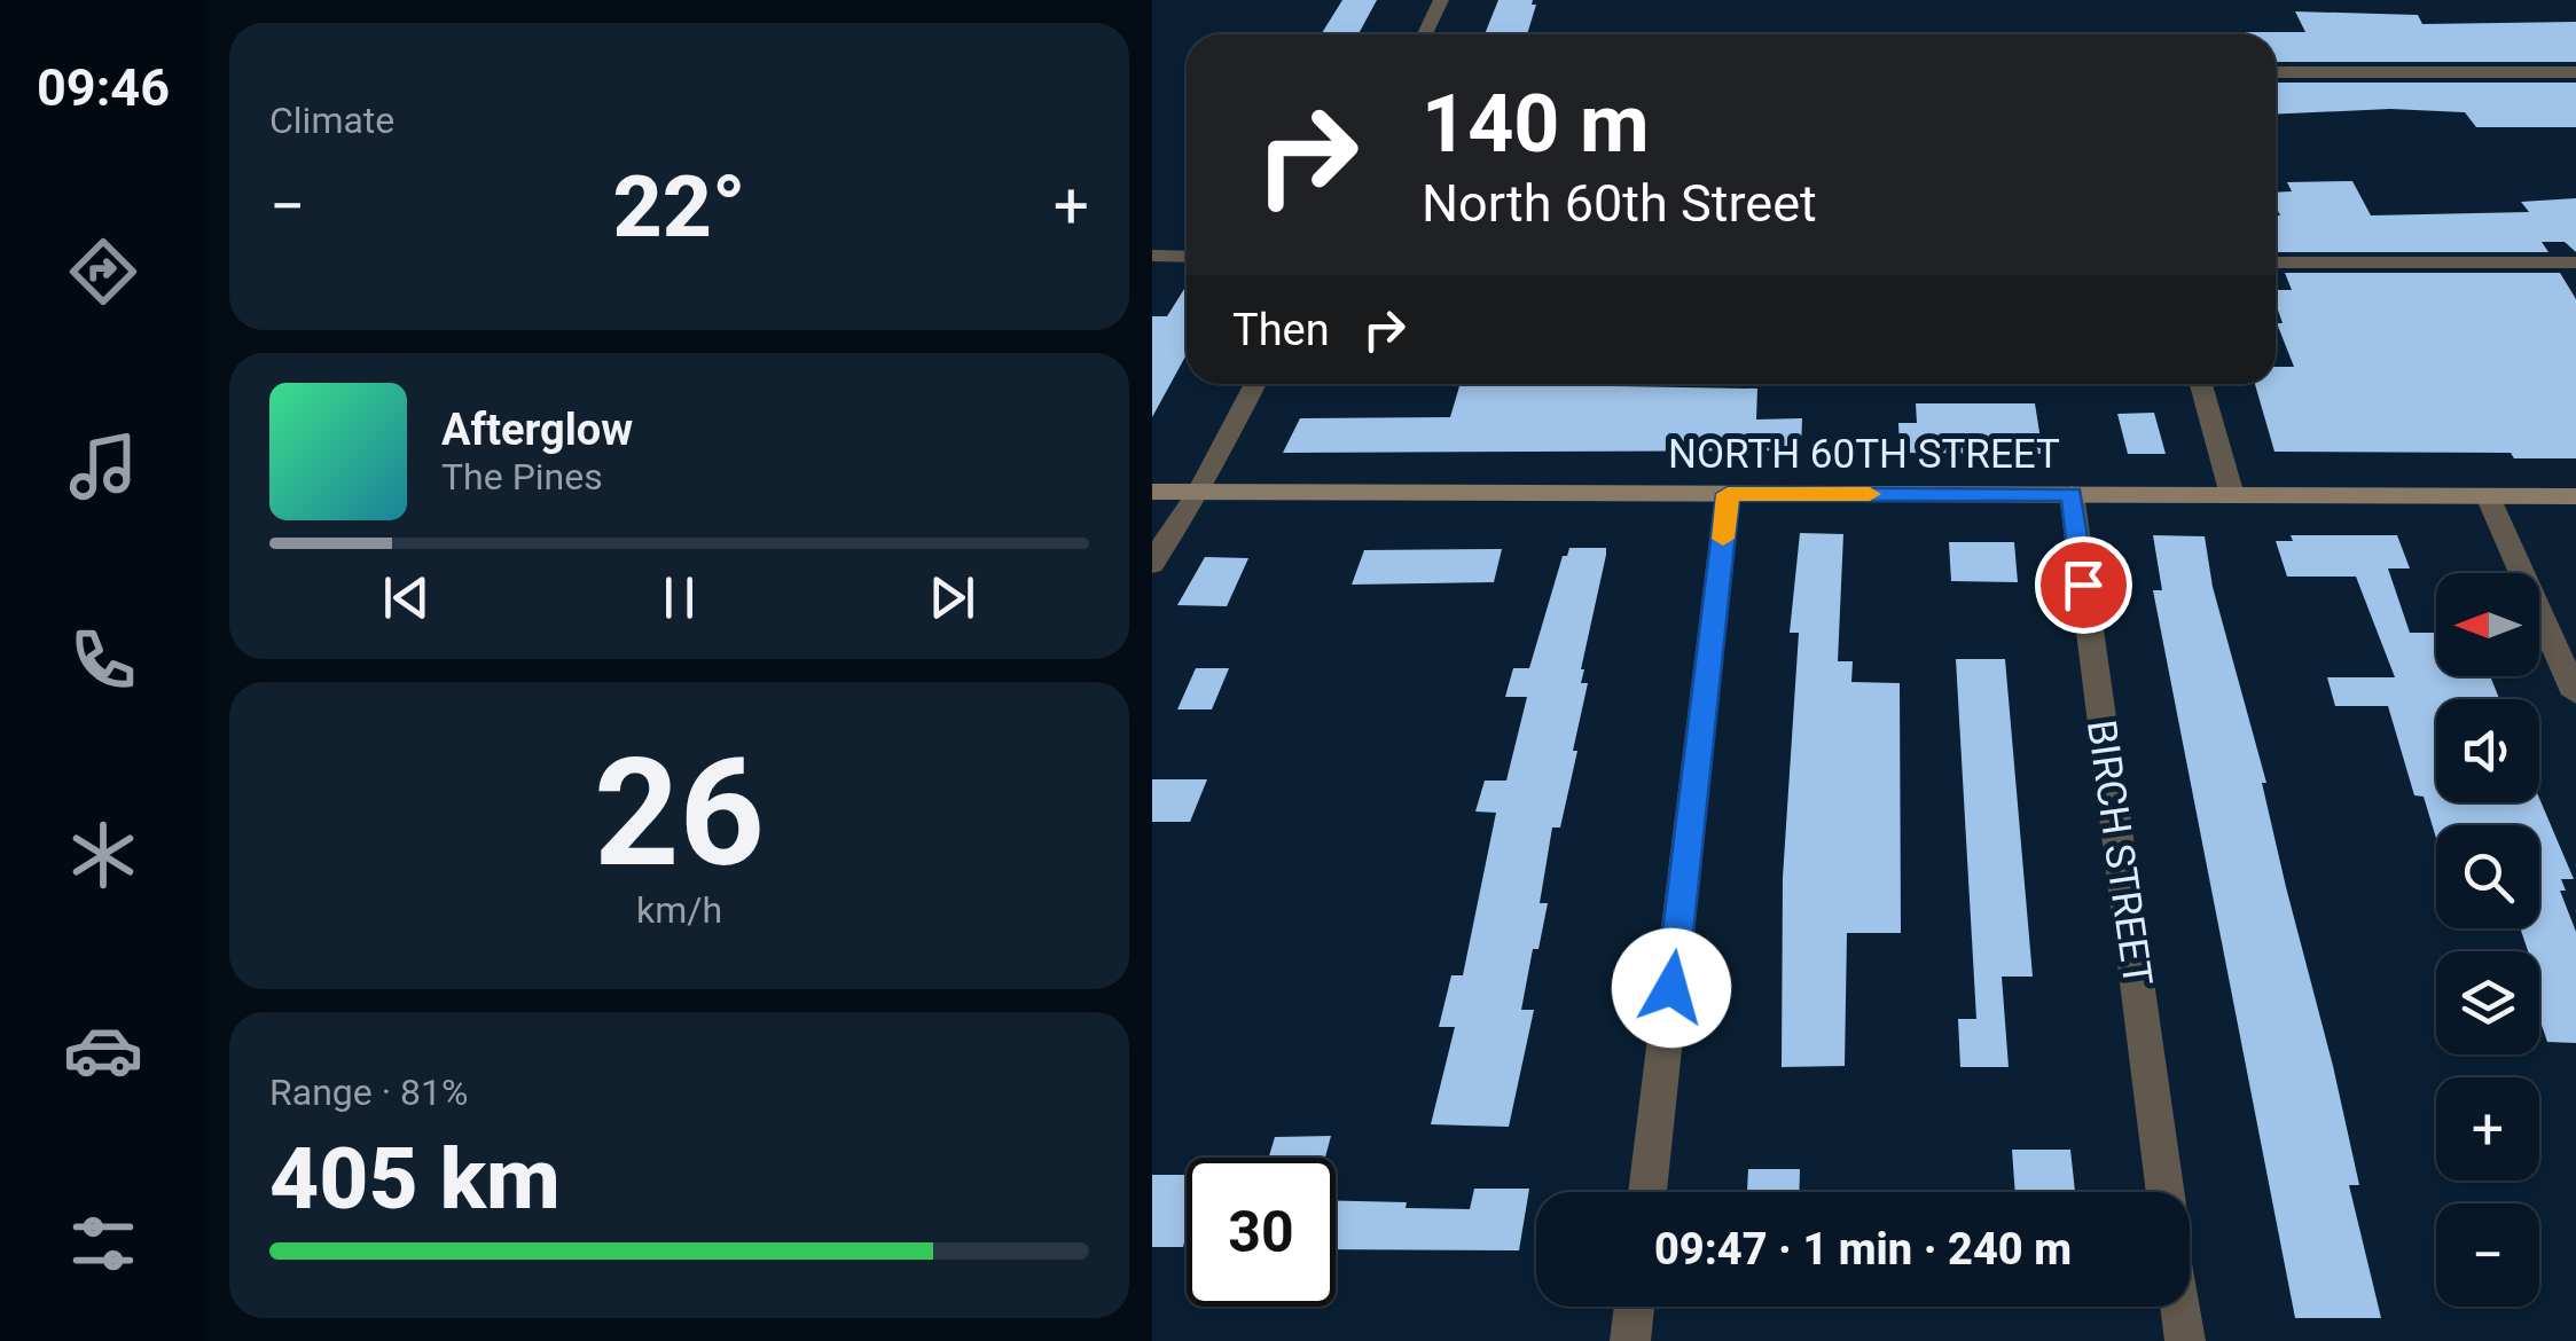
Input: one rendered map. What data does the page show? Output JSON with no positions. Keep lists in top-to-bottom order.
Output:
{
  "streets": {
    "main road": ["NORTH 60TH STREET"],
    "street": ["BIRCH STREET"]
  },
  "crossings": [
    ["NORTH 60TH STREET", "BIRCH STREET"]
  ],
  "north": "left",
  "page": {
    "tabs": "09:46",
    "tile": [
      "Climate",
      ["26", "km/h"],
      ["Range · 81%", "405 km"]
    ],
    "turn": ["140 m", "North 60th Street"],
    "heat": ["−", "22°", "+"],
    "then": "Then",
    "song": ["Afterglow", "The Pines"],
    "map_buttons": ["+", "−"],
    "limit": "30",
    "trip": "09:47 · 1 min · 240 m"
  }
}
